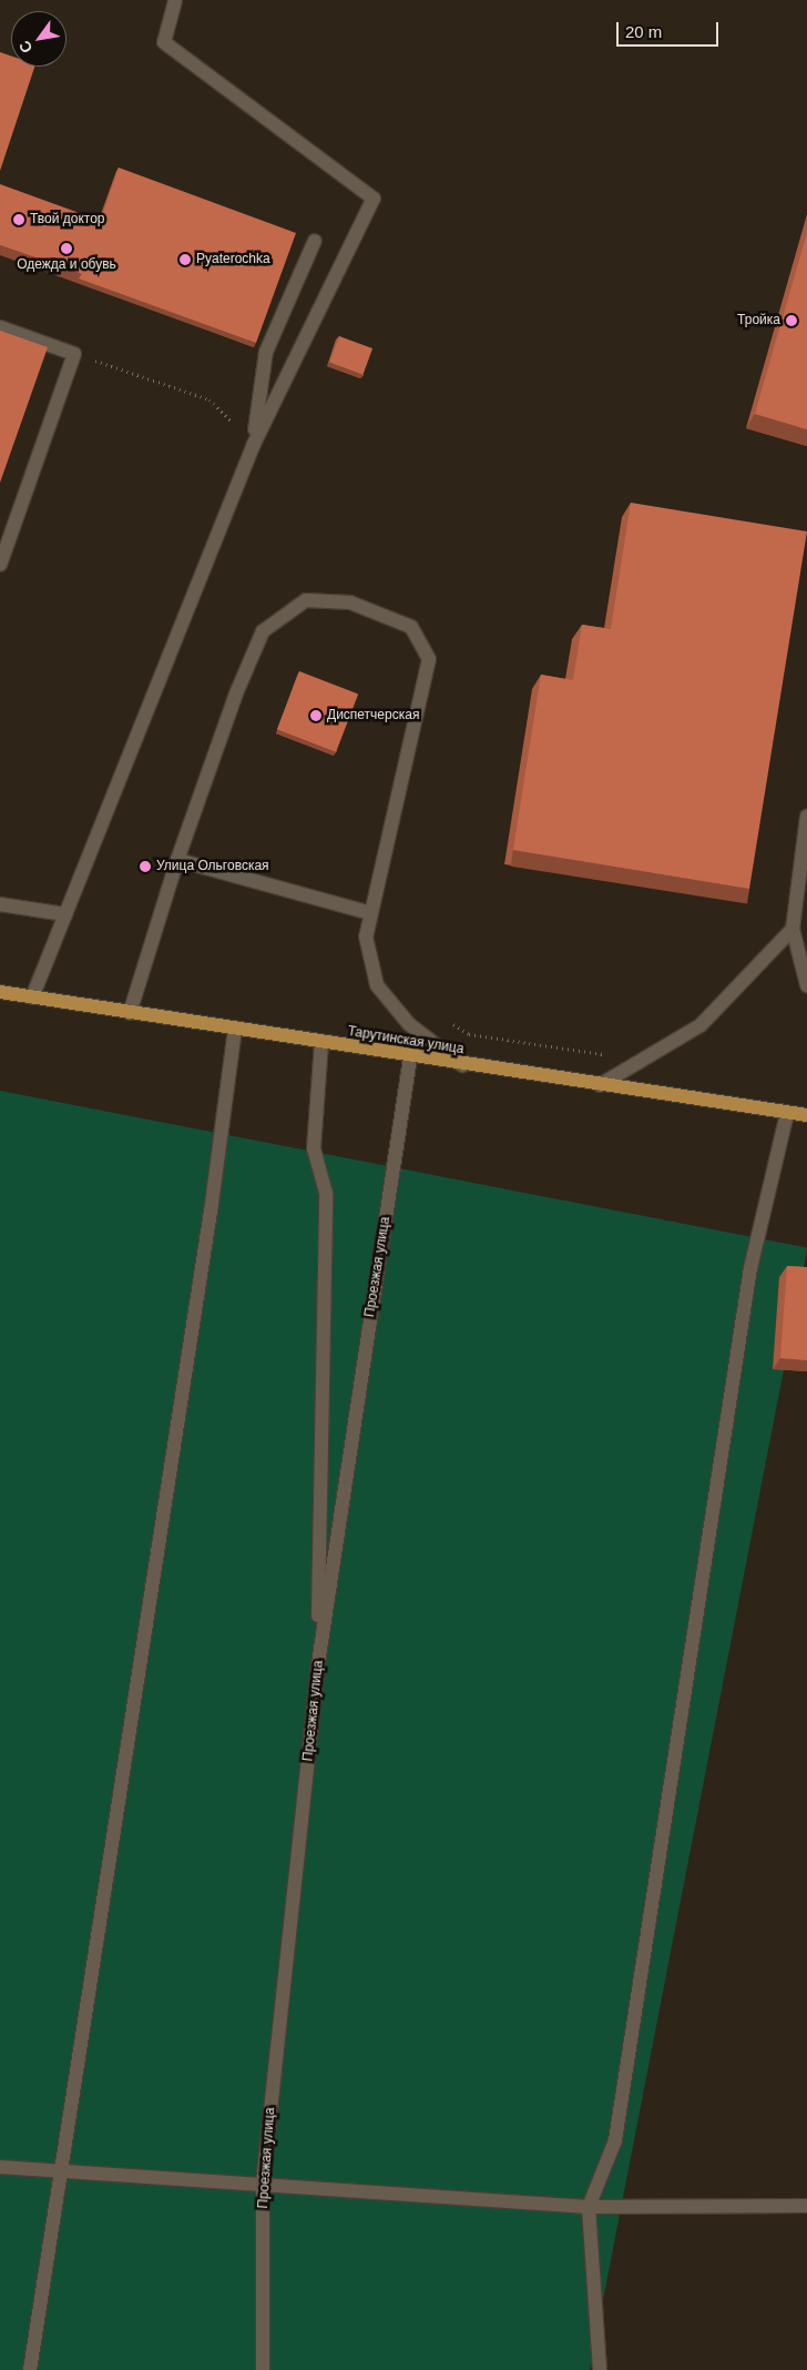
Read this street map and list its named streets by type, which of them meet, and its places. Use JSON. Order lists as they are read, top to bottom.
{
  "streets": {
    "main road": ["Тарутинская улица"],
    "street": ["Проезжая улица"]
  },
  "crossings": [
    ["Тарутинская улица", "Проезжая улица"]
  ],
  "places": [
    "Твой доктор",
    "Одежда и обувь",
    "Pyaterochka",
    "Тройка",
    "Диспетчерская",
    "Улица Ольговская"
  ],
  "scale_bar": "20 m",
  "north": "bottom left"
}
